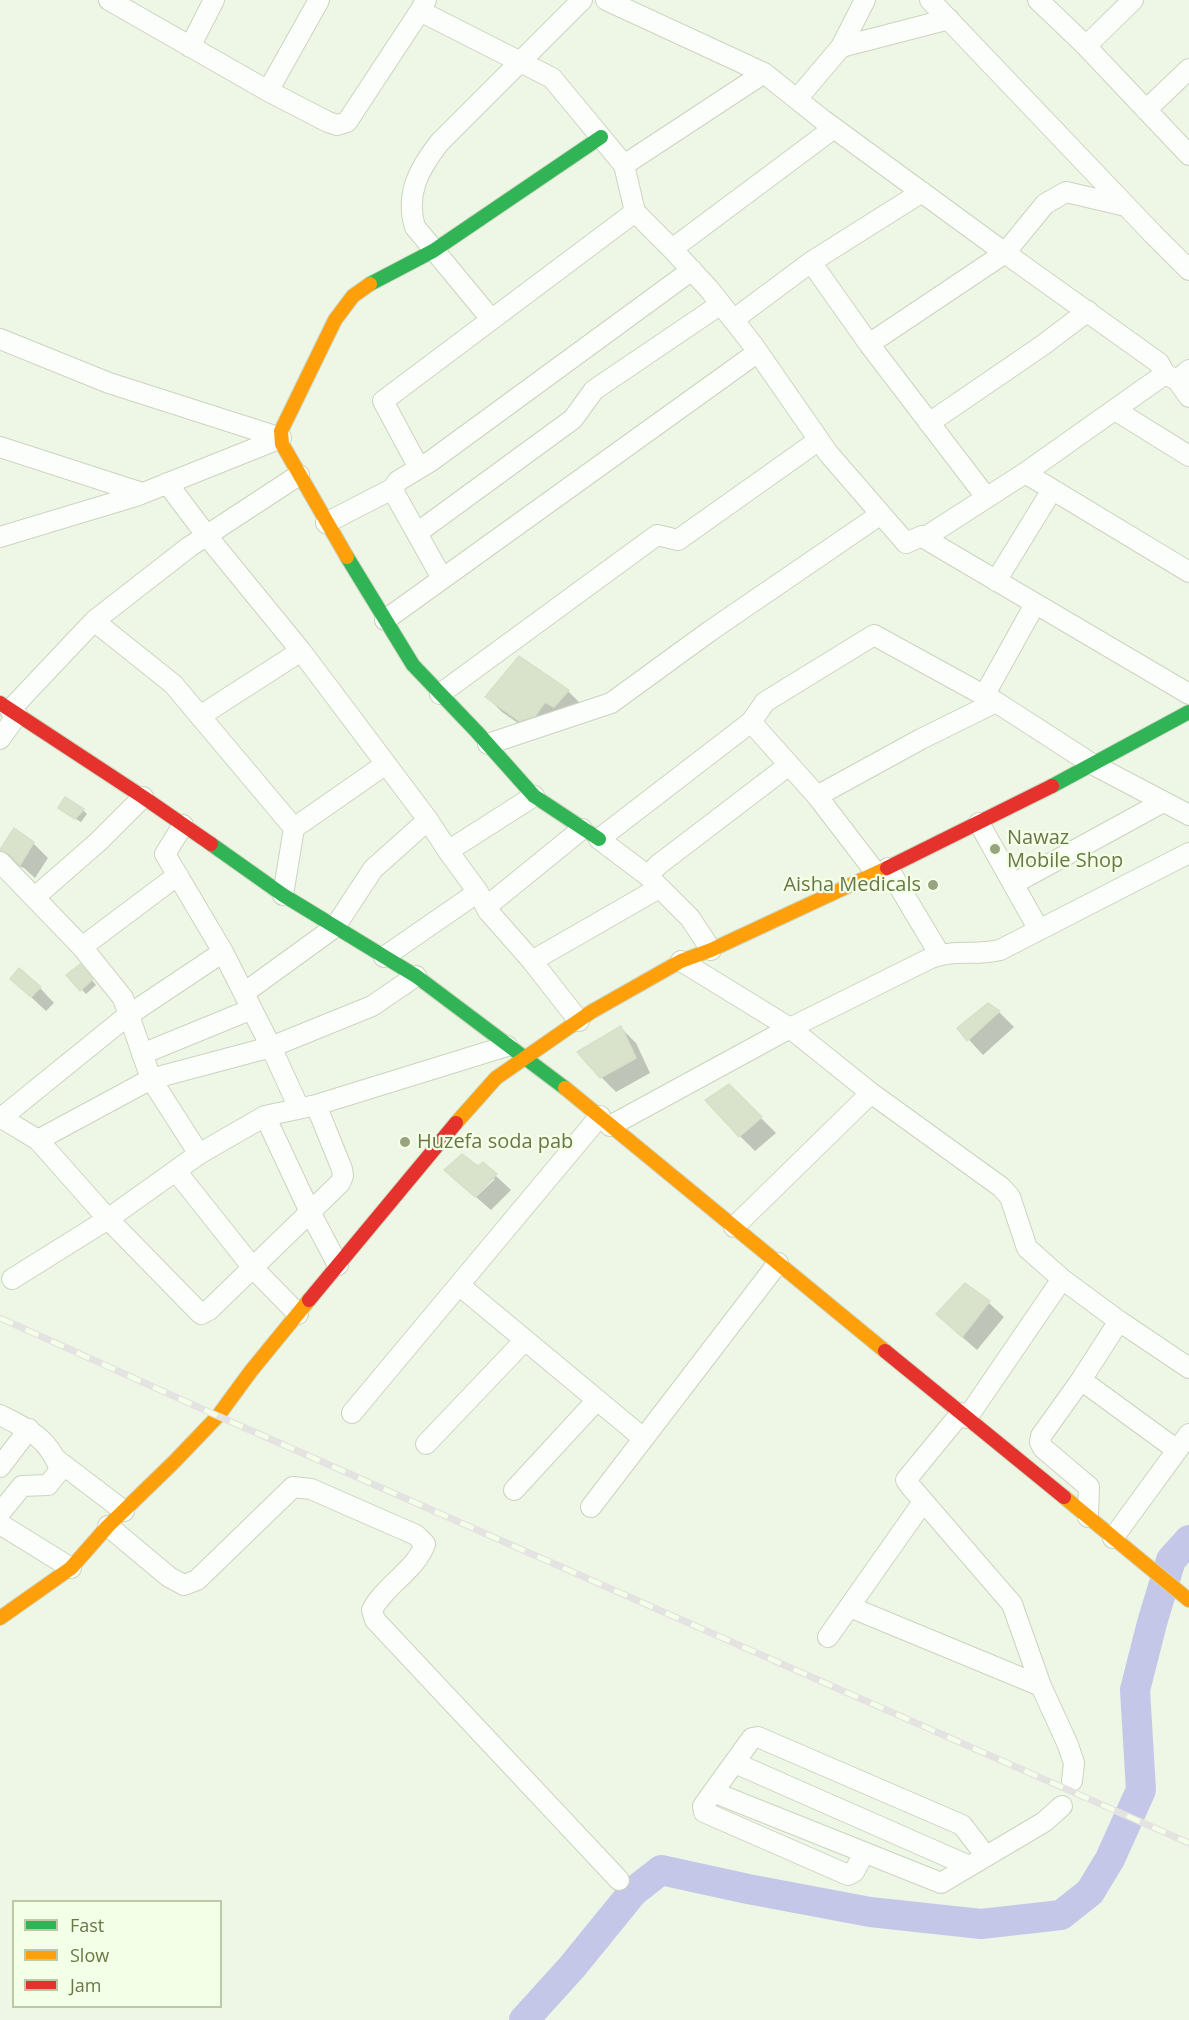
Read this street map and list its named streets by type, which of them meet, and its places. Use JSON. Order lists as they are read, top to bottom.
{
  "places": ["Nawaz Mobile Shop", "Aisha Medicals", "Huzefa soda pab"],
  "legend": ["Fast", "Slow", "Jam"]
}
